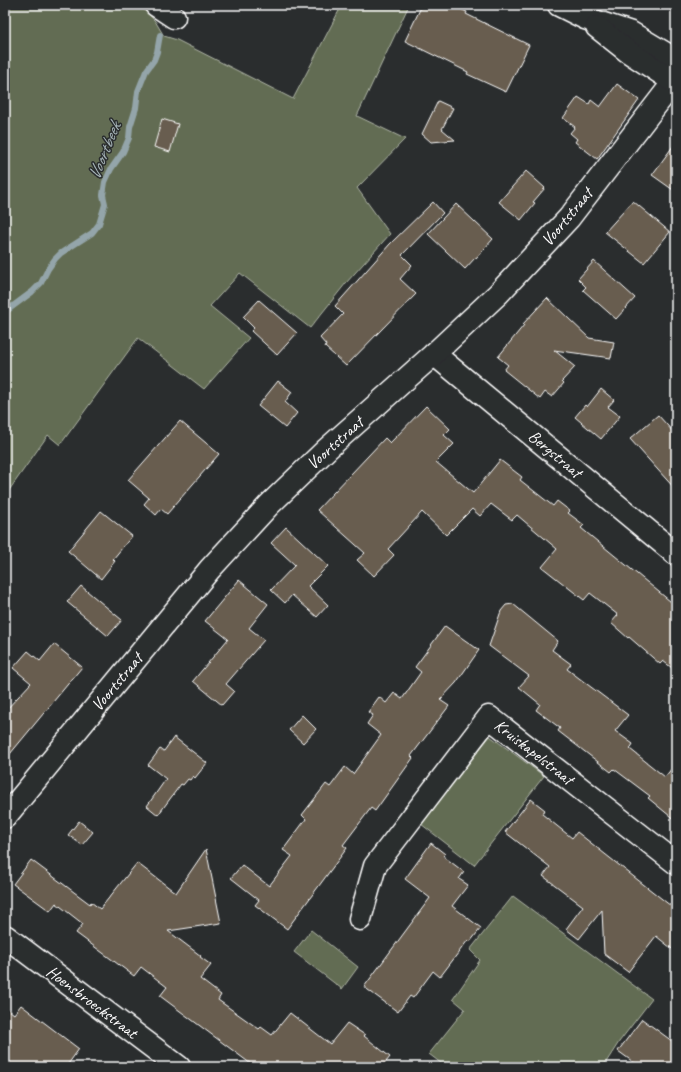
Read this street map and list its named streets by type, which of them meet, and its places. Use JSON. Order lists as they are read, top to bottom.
{
  "streets": {
    "street": [
      "Voortstraat",
      "Bergstraat",
      "Kruiskapelstraat",
      "Hoensbroeckstraat"
    ]
  },
  "crossings": [
    ["Voortstraat", "Bergstraat"]
  ],
  "water": ["Voortbeek"]
}
